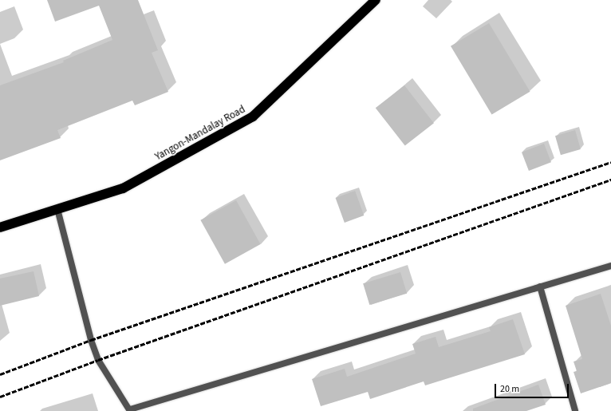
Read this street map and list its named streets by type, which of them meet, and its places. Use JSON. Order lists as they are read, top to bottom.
{
  "streets": {
    "highway": ["Yangon-Mandalay Road"]
  },
  "scale_bar": "20 m"
}
